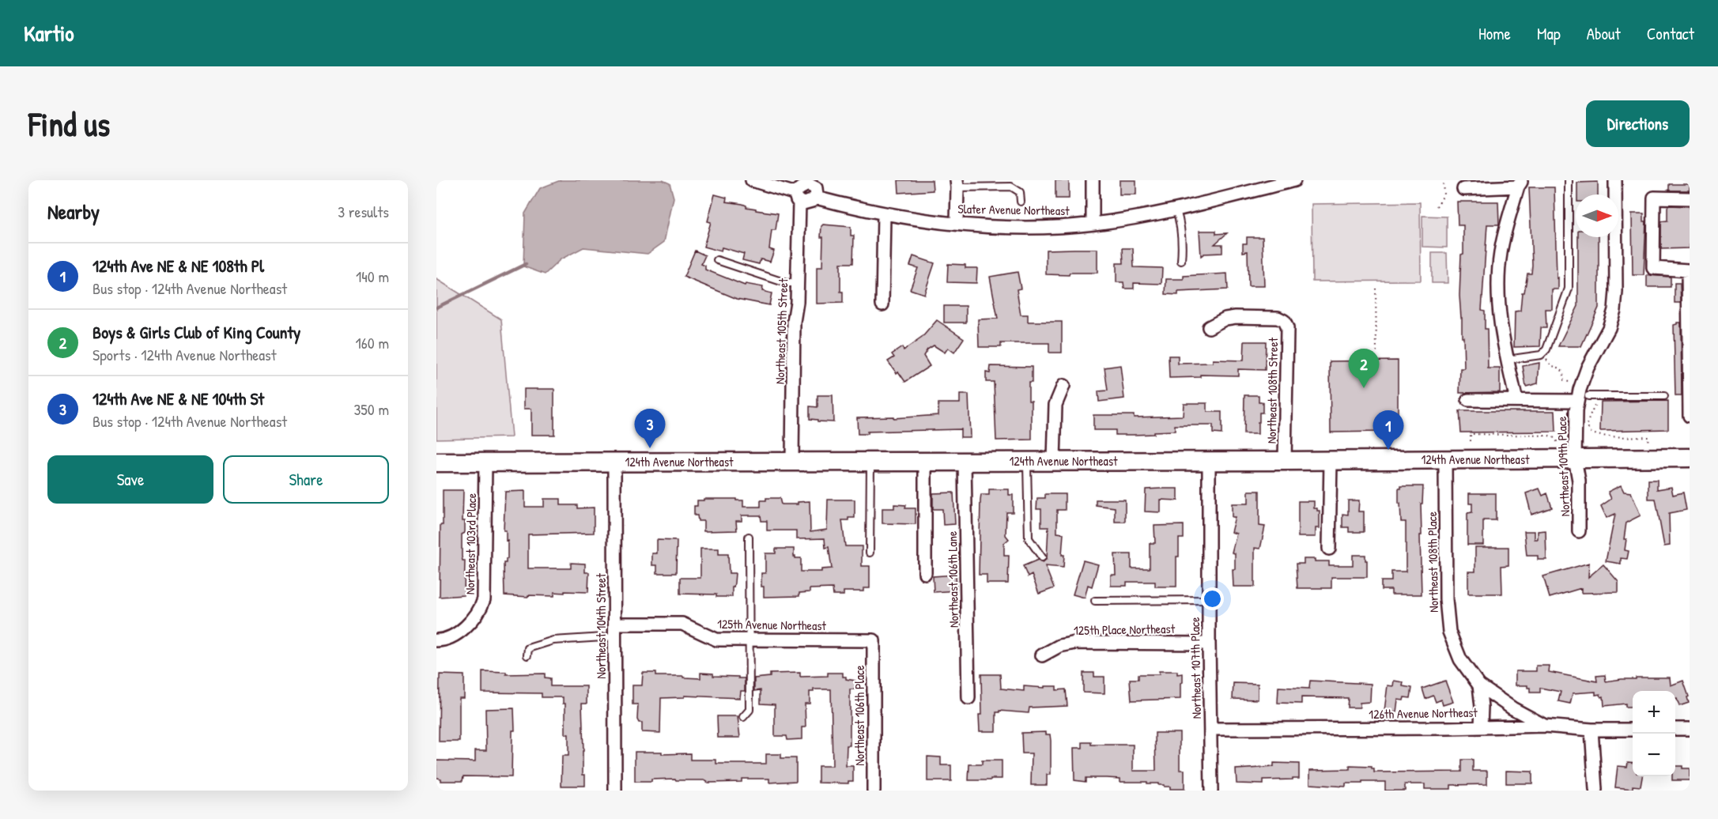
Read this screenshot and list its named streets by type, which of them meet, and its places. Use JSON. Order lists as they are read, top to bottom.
{
  "streets": {
    "main road": ["124th Avenue Northeast"],
    "street": [
      "Slater Avenue Northeast",
      "Northeast 105th Street",
      "Northeast 108th Street",
      "Northeast 109th Place",
      "Northeast 103rd Place",
      "Northeast 108th Place",
      "Northeast 106th Lane",
      "125th Avenue Northeast",
      "Northeast 104th Street",
      "125th Place Northeast",
      "Northeast 107th Place",
      "126th Avenue Northeast",
      "Northeast 106th Place"
    ]
  },
  "crossings": [
    ["Slater Avenue Northeast", "Northeast 105th Street"],
    ["Northeast 105th Street", "124th Avenue Northeast"],
    ["Northeast 108th Street", "124th Avenue Northeast"],
    ["124th Avenue Northeast", "Northeast 109th Place"],
    ["124th Avenue Northeast", "Northeast 103rd Place"],
    ["124th Avenue Northeast", "Northeast 108th Place"],
    ["124th Avenue Northeast", "Northeast 106th Lane"],
    ["124th Avenue Northeast", "Northeast 104th Street"],
    ["124th Avenue Northeast", "Northeast 107th Place"],
    ["Northeast 108th Place", "126th Avenue Northeast"],
    ["125th Avenue Northeast", "Northeast 104th Street"],
    ["125th Avenue Northeast", "Northeast 106th Place"],
    ["125th Place Northeast", "Northeast 107th Place"],
    ["Northeast 107th Place", "126th Avenue Northeast"]
  ],
  "north": "right",
  "page": {
    "header": "Kartio",
    "nav": [
      "Home",
      "Map",
      "About",
      "Contact"
    ],
    "buttons": [
      "Directions",
      ["Save", "Share"]
    ],
    "title": "Find us",
    "heading": ["Nearby", "3 results"],
    "list": [
      {
        "mark": "1",
        "name": "124th Ave NE & NE 108th Pl",
        "note": "Bus stop · 124th Avenue Northeast",
        "value": "140 m"
      },
      {
        "mark": "2",
        "name": "Boys & Girls Club of King County",
        "note": "Sports · 124th Avenue Northeast",
        "value": "160 m"
      },
      {
        "mark": "3",
        "name": "124th Ave NE & NE 104th St",
        "note": "Bus stop · 124th Avenue Northeast",
        "value": "350 m"
      }
    ],
    "pins": ["2", "3", "1"],
    "map_buttons": ["+", "−"]
  }
}
